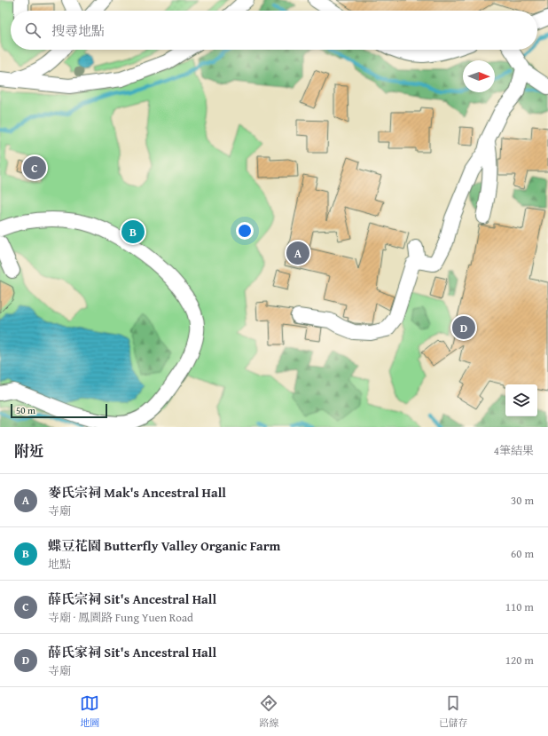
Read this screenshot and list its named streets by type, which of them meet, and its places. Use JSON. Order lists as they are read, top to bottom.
{
  "scale_bar": "50 m",
  "north": "right",
  "page": {
    "search": "搜尋地點",
    "pins": [
      "C",
      "B",
      "A",
      "D"
    ],
    "scale": "50 m",
    "heading": ["附近", "4筆結果"],
    "list": [
      {
        "mark": "A",
        "name": "麥氏宗祠 Mak's Ancestral Hall",
        "note": "寺廟",
        "value": "30 m"
      },
      {
        "mark": "B",
        "name": "蝶豆花園 Butterfly Valley Organic Farm",
        "note": "地點",
        "value": "60 m"
      },
      {
        "mark": "C",
        "name": "薛氏宗祠 Sit's Ancestral Hall",
        "note": "寺廟 · 鳳園路 Fung Yuen Road",
        "value": "110 m"
      },
      {
        "mark": "D",
        "name": "薛氏家祠 Sit's Ancestral Hall",
        "note": "寺廟",
        "value": "120 m"
      }
    ],
    "nav": ["地圖", "路線", "已儲存"]
  }
}
